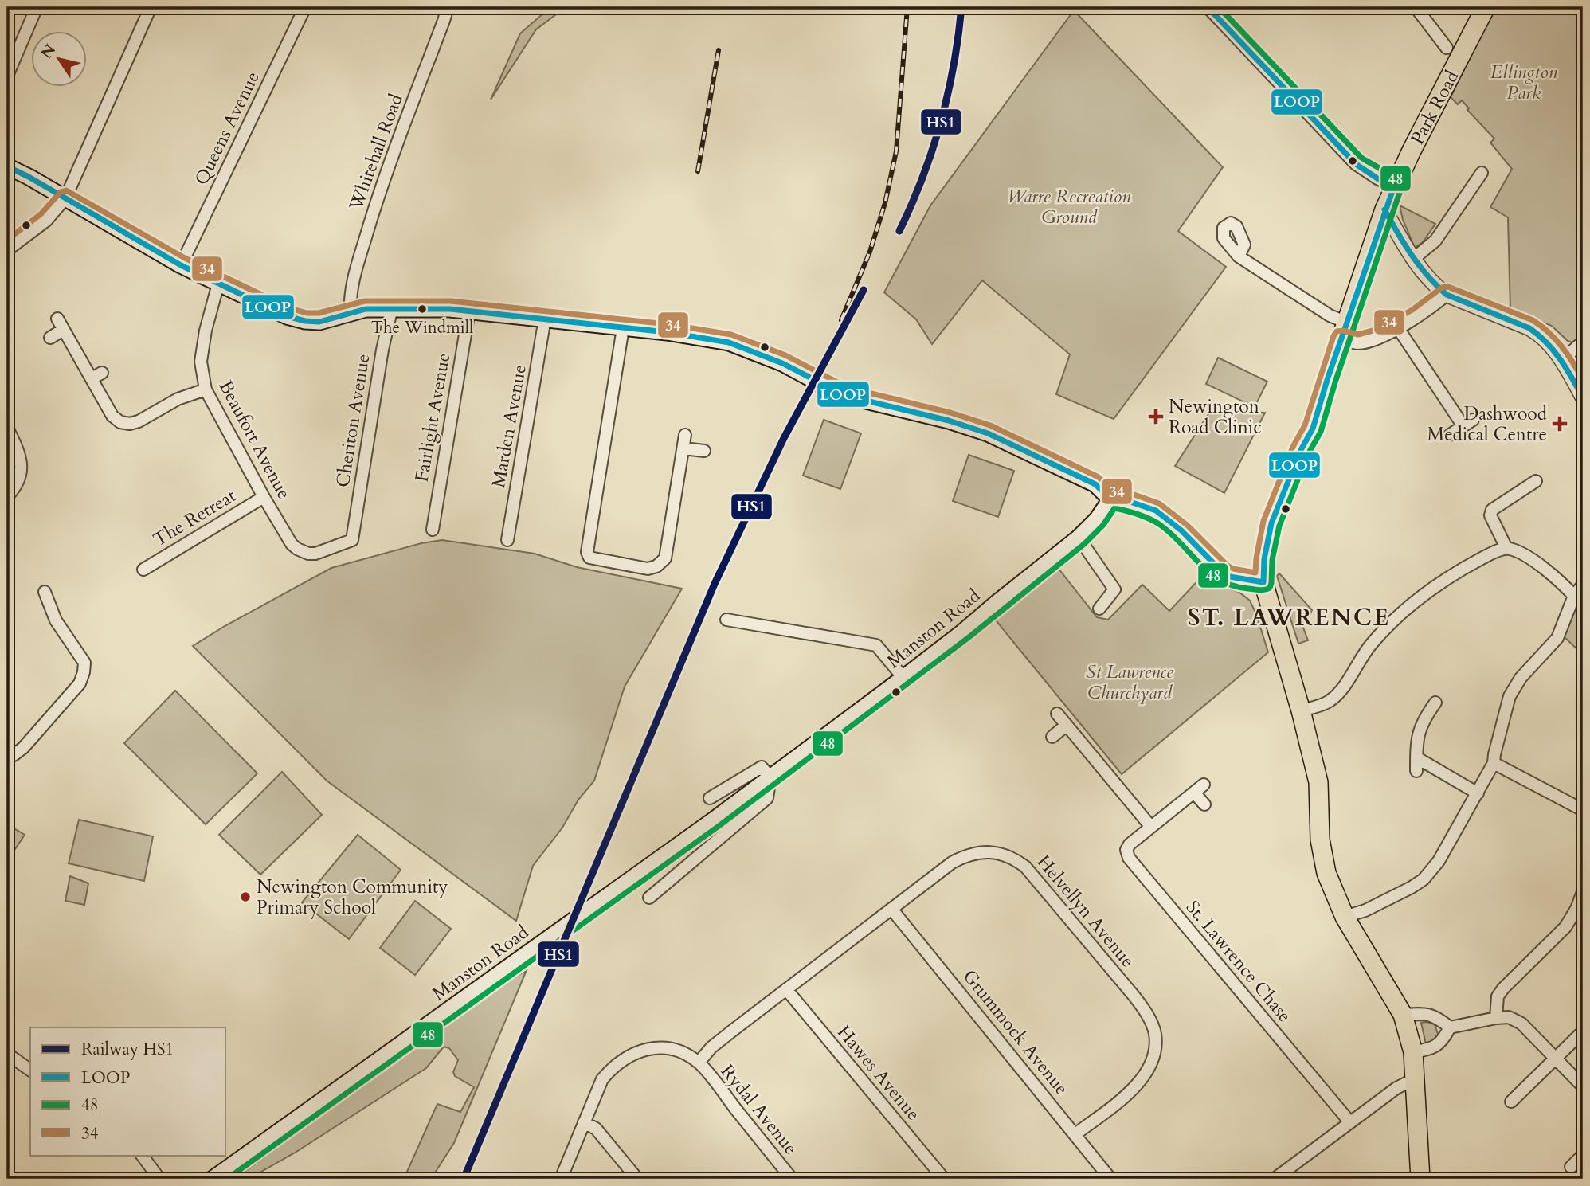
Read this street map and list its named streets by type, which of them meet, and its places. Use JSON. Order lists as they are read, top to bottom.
{
  "streets": {
    "main road": ["Park Road", "Manston Road"],
    "street": [
      "Queens Avenue",
      "Whitehall Road",
      "Fairlight Avenue",
      "Cheriton Avenue",
      "Marden Avenue",
      "Beaufort Avenue",
      "The Retreat",
      "Helvellyn Avenue",
      "St. Lawrence Chase",
      "Grummock Avenue",
      "Hawes Avenue",
      "Rydal Avenue"
    ]
  },
  "crossings": [
    ["Cheriton Avenue", "Beaufort Avenue"],
    ["Beaufort Avenue", "The Retreat"],
    ["Helvellyn Avenue", "Grummock Avenue"],
    ["Helvellyn Avenue", "Hawes Avenue"],
    ["Helvellyn Avenue", "Rydal Avenue"]
  ],
  "districts": ["ST. LAWRENCE"],
  "parks": ["Ellington Park", "Warre Recreation Ground", "St Lawrence Churchyard"],
  "places": {
    "other": ["The Windmill", "Newington Community Primary School"],
    "health": ["Newington Road Clinic", "Dashwood Medical Centre"]
  },
  "lines": [
    "rail line HS1",
    "transit line LOOP",
    "transit line 48",
    "transit line 34"
  ],
  "legend": [
    "Railway HS1",
    "LOOP",
    "48",
    "34"
  ],
  "north": "top left"
}
